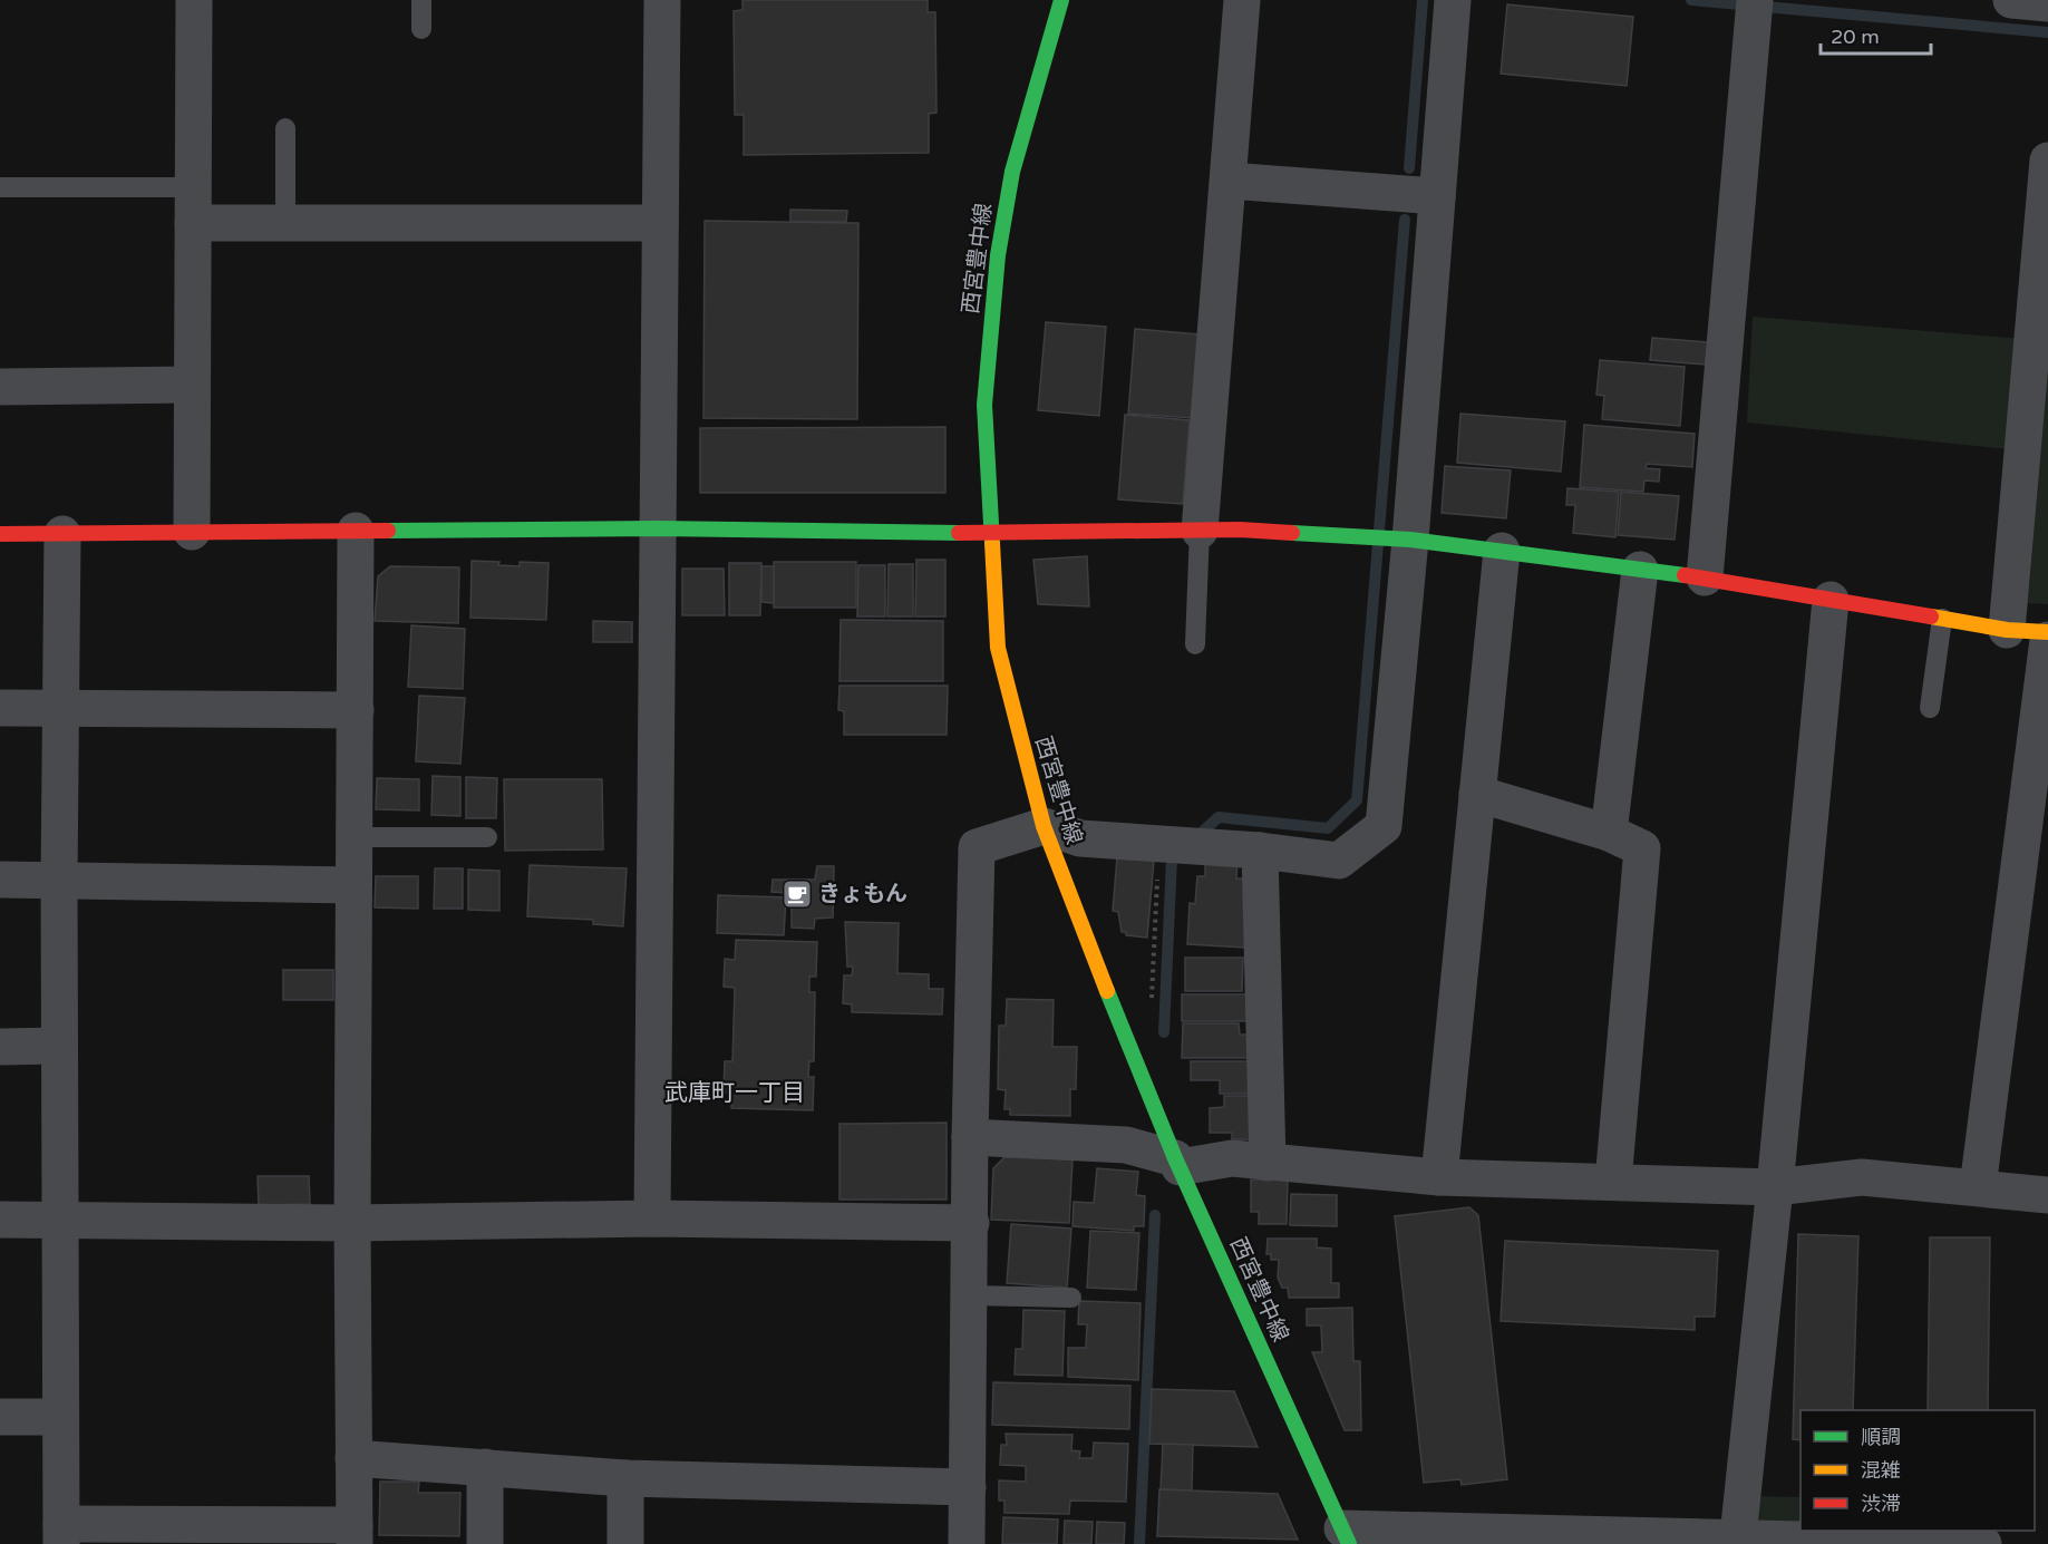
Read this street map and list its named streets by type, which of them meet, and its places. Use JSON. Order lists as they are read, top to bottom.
{
  "streets": {
    "street": ["西宮豊中線"]
  },
  "districts": ["武庫町一丁目"],
  "places": {
    "cafe": ["きょもん"]
  },
  "legend": ["順調", "混雑", "渋滞"],
  "scale_bar": "20 m"
}
